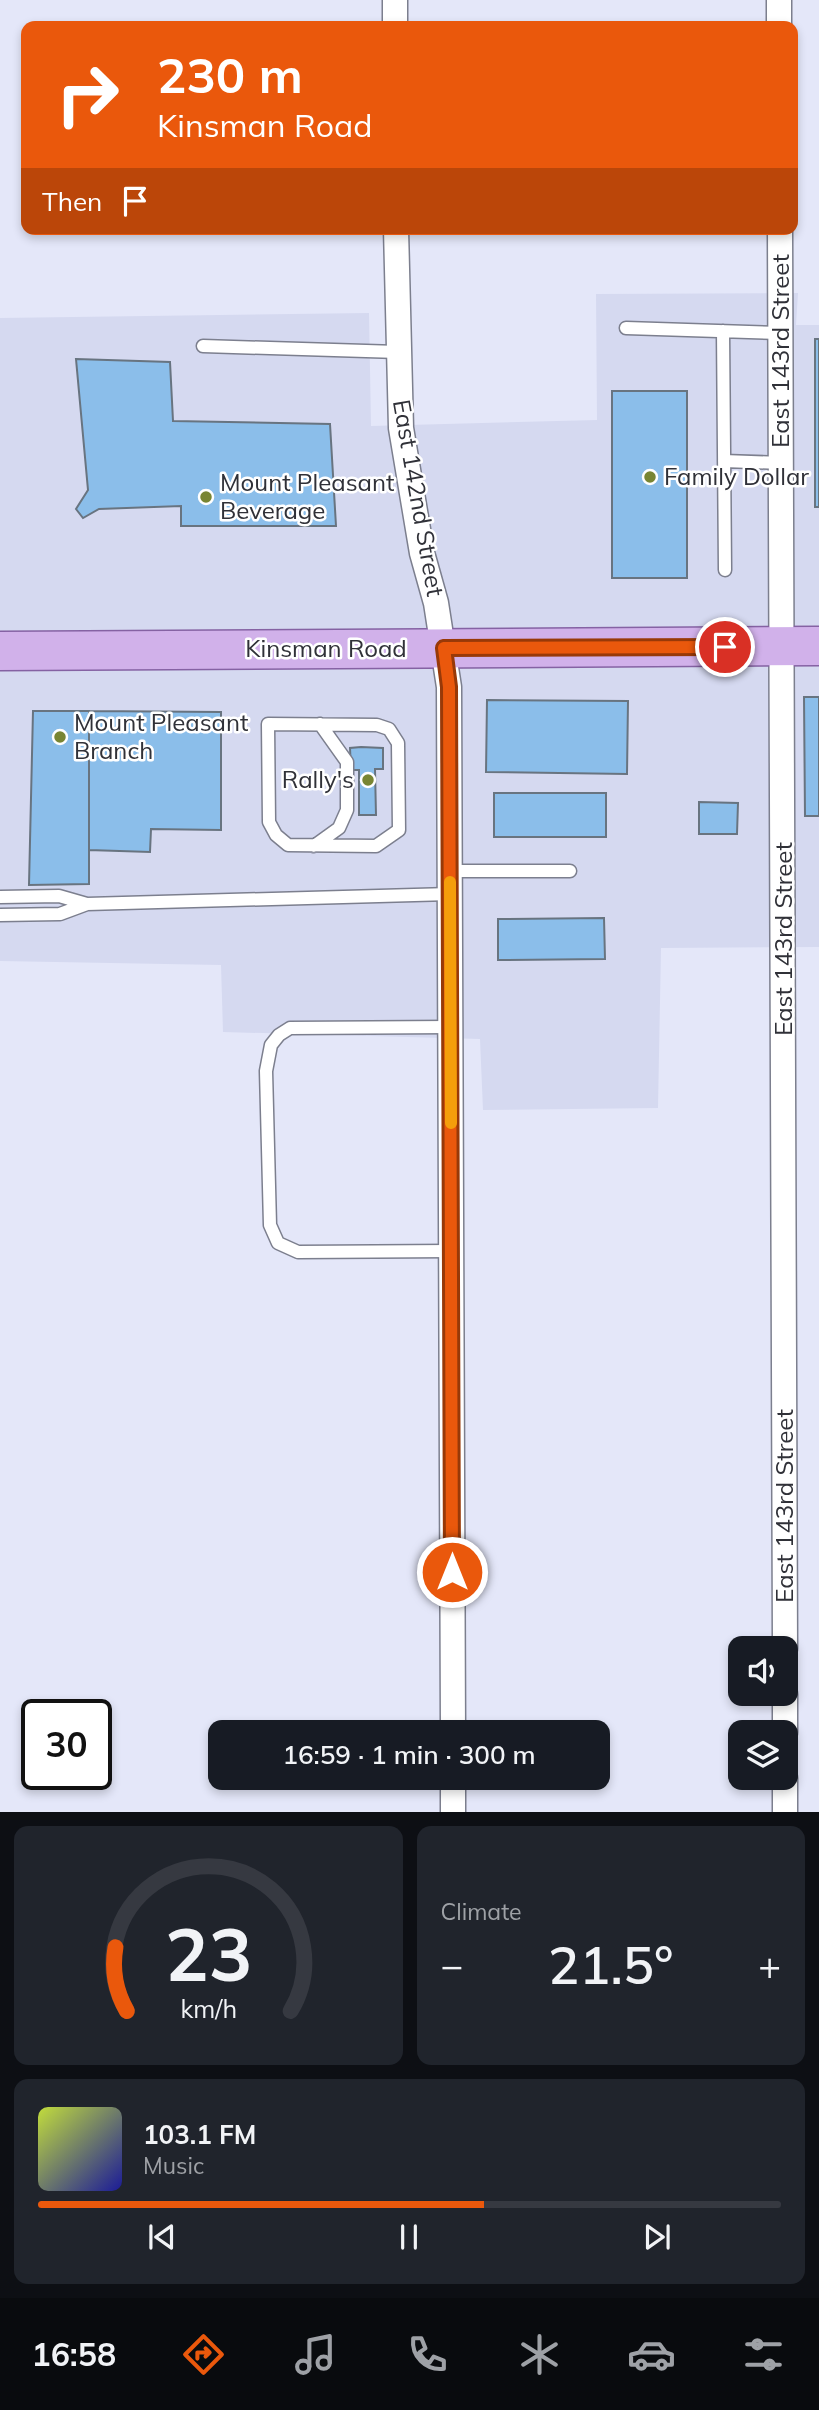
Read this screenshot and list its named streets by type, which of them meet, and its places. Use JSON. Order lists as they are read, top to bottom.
{
  "streets": {
    "main road": ["Kinsman Road"],
    "street": ["East 143rd Street", "East 142nd Street"]
  },
  "crossings": [
    ["East 143rd Street", "Kinsman Road"],
    ["East 142nd Street", "Kinsman Road"]
  ],
  "places": [
    "Family Dollar",
    "Mount Pleasant Beverage",
    "Mount Pleasant Branch",
    "Rally's"
  ],
  "page": {
    "turn": ["230 m", "Kinsman Road"],
    "then": "Then",
    "limit": "30",
    "trip": "16:59 · 1 min · 300 m",
    "tile": "Climate",
    "heat": ["−", "21.5°", "+"],
    "song": ["103.1 FM", "Music"],
    "tabs": "16:58",
    "gauge": ["23", "km/h"]
  }
}
